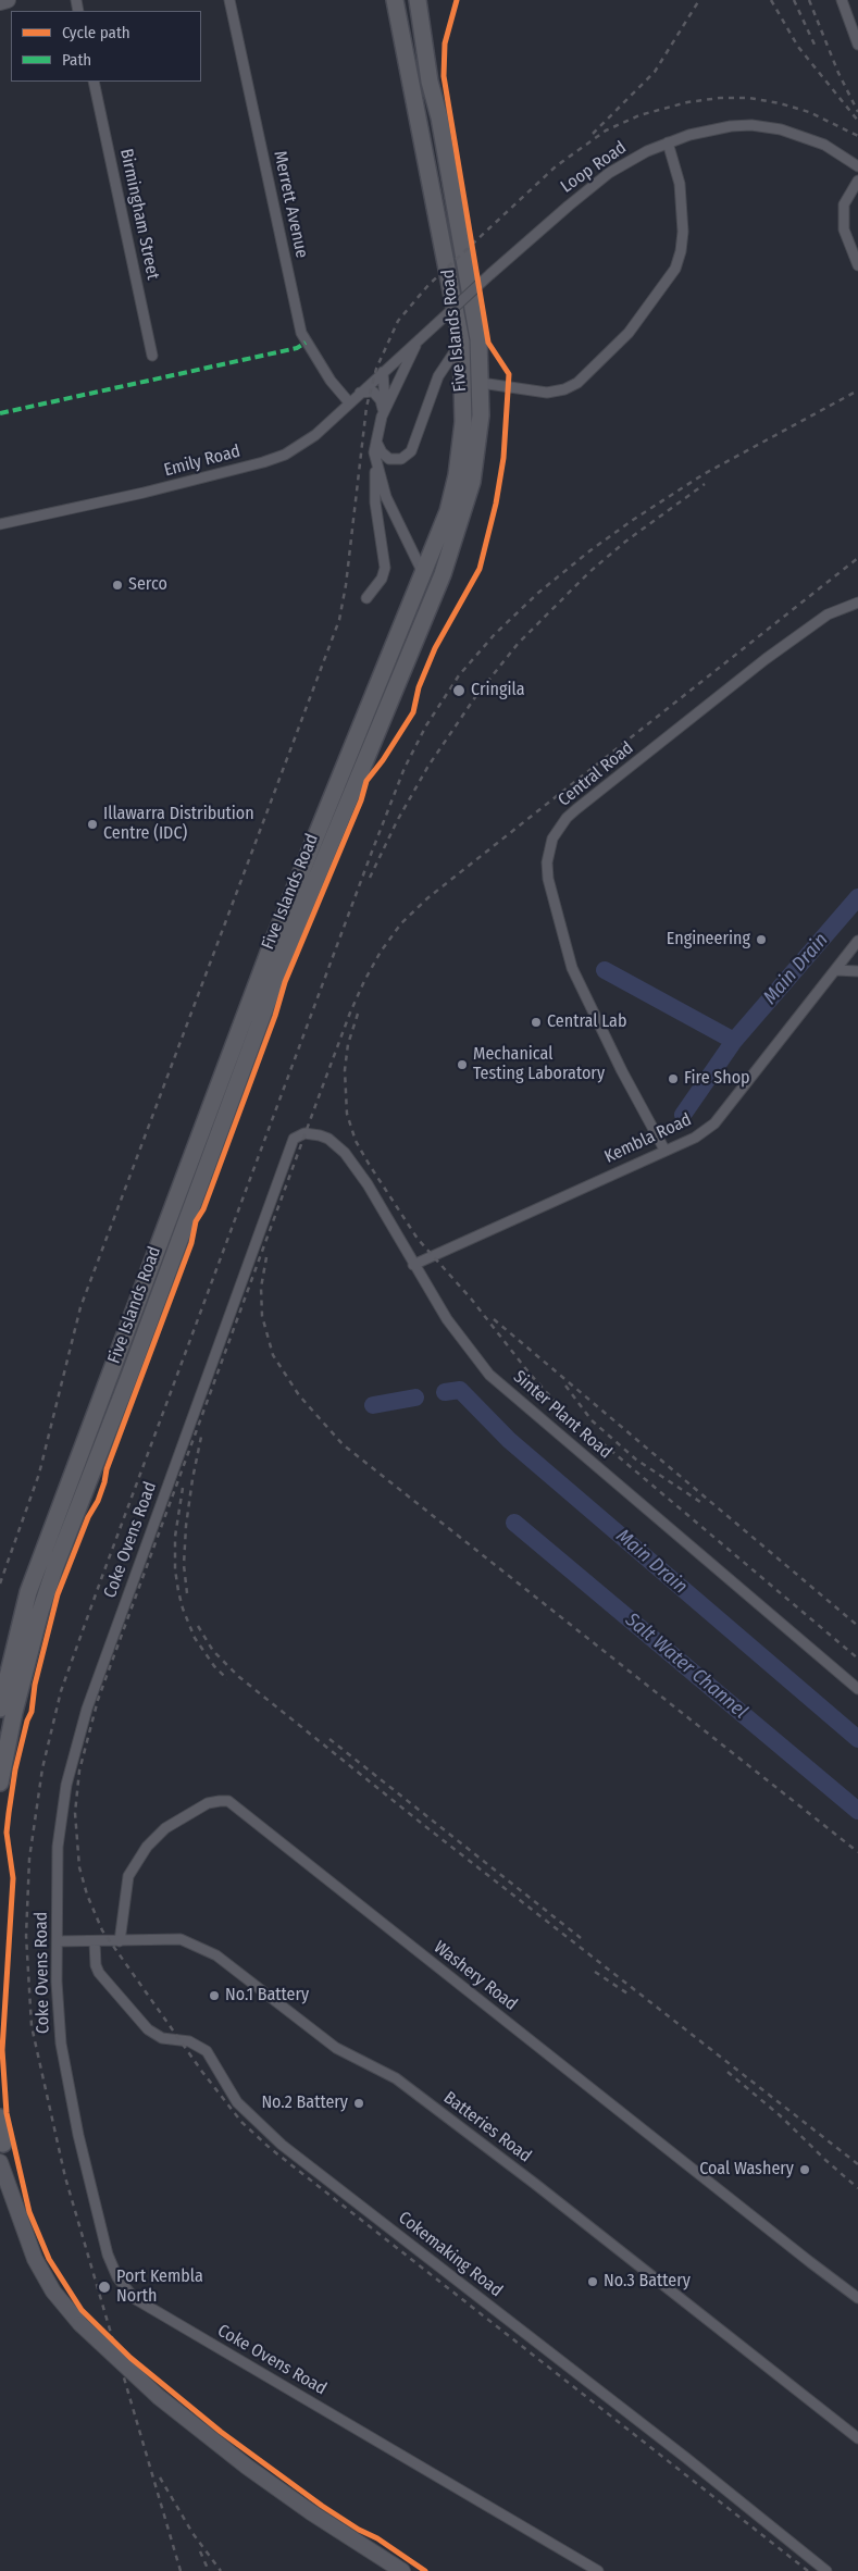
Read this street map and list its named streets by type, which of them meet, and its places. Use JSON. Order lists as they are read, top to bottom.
{
  "streets": {
    "main road": ["Five Islands Road"],
    "street": [
      "Loop Road",
      "Merrett Avenue",
      "Birmingham Street",
      "Emily Road",
      "Central Road",
      "Kembla Road",
      "Sinter Plant Road",
      "Coke Ovens Road",
      "Washery Road",
      "Batteries Road",
      "Cokemaking Road"
    ]
  },
  "crossings": [
    ["Loop Road", "Five Islands Road"],
    ["Loop Road", "Emily Road"],
    ["Merrett Avenue", "Emily Road"],
    ["Central Road", "Kembla Road"],
    ["Kembla Road", "Sinter Plant Road"],
    ["Sinter Plant Road", "Coke Ovens Road"],
    ["Coke Ovens Road", "Batteries Road"],
    ["Washery Road", "Batteries Road"],
    ["Batteries Road", "Cokemaking Road"]
  ],
  "water": ["Main Drain", "Salt Water Channel"],
  "places": [
    "Serco",
    "Cringila",
    "Illawarra Distribution Centre (IDC)",
    "Engineering",
    "Central Lab",
    "Mechanical Testing Laboratory",
    "Fire Shop",
    "No.1 Battery",
    "No.2 Battery",
    "Coal Washery",
    "No.3 Battery",
    "Port Kembla North"
  ],
  "legend": ["Cycle path", "Path"]
}
